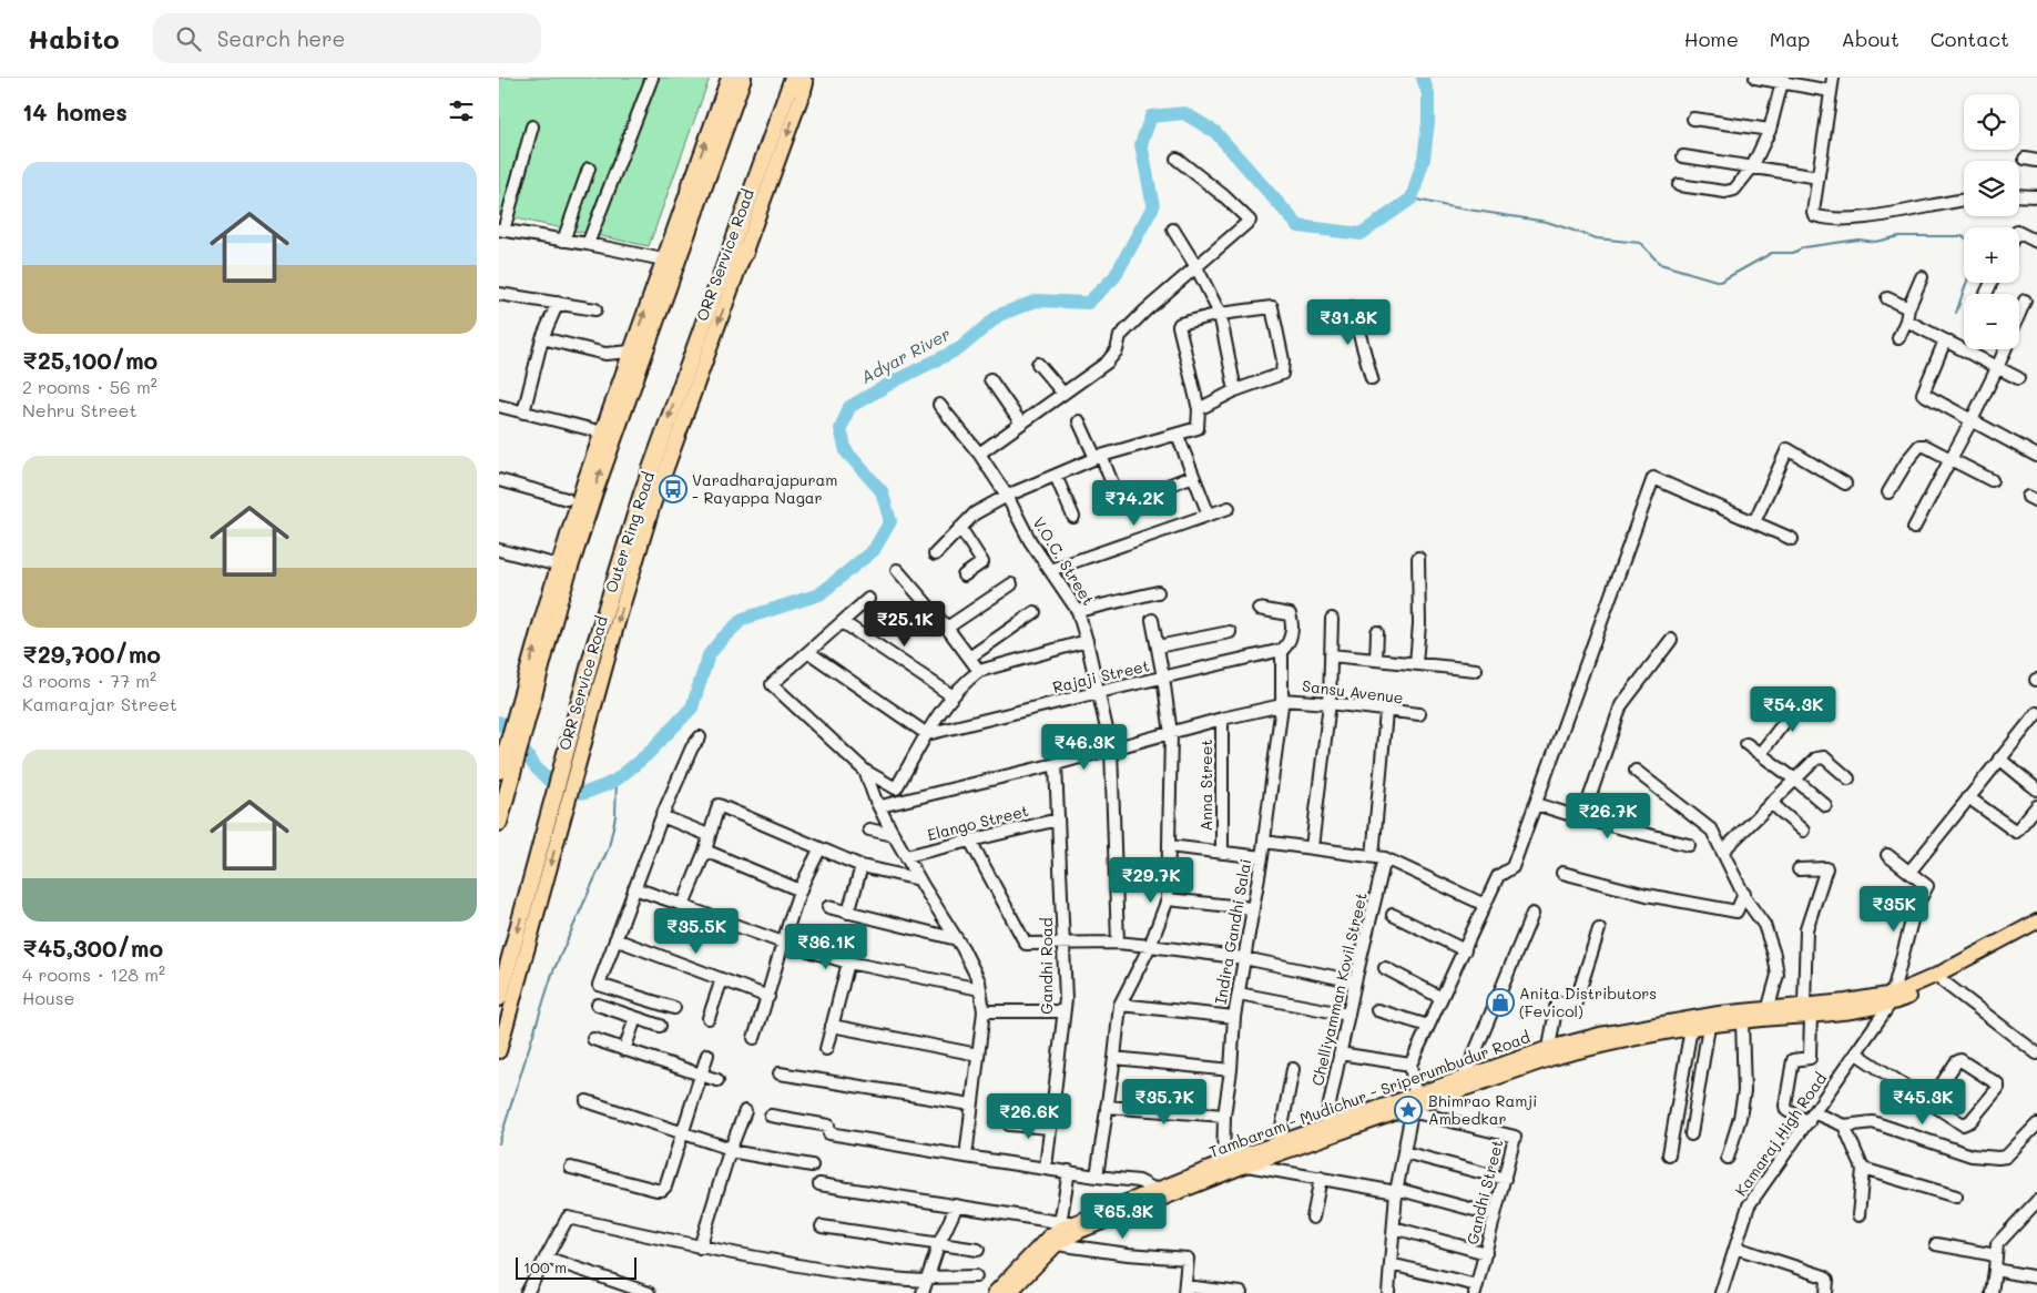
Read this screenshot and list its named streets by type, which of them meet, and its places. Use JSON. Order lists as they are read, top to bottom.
{
  "streets": {
    "highway": ["Outer Ring Road"],
    "main road": ["ORR Service Road", "Tambaram - Mudichur - Sriperumbudur Road"],
    "street": [
      "V.O.C. Street",
      "Rajaji Street",
      "Sansu Avenue",
      "Anna Street",
      "Elango Street",
      "Indira Gandhi Salai",
      "Gandhi Road",
      "Chelliyamman Kovil Street",
      "Kamaraj High Road",
      "Gandhi Street"
    ]
  },
  "crossings": [
    ["ORR Service Road", "Outer Ring Road"],
    ["V.O.C. Street", "Rajaji Street"],
    ["V.O.C. Street", "Sansu Avenue"],
    ["Rajaji Street", "Indira Gandhi Salai"],
    ["Sansu Avenue", "Anna Street"],
    ["Sansu Avenue", "Indira Gandhi Salai"],
    ["Sansu Avenue", "Gandhi Road"],
    ["Sansu Avenue", "Chelliyamman Kovil Street"],
    ["Elango Street", "Gandhi Road"],
    ["Indira Gandhi Salai", "Tambaram - Mudichur - Sriperumbudur Road"],
    ["Chelliyamman Kovil Street", "Tambaram - Mudichur - Sriperumbudur Road"],
    ["Tambaram - Mudichur - Sriperumbudur Road", "Kamaraj High Road"],
    ["Tambaram - Mudichur - Sriperumbudur Road", "Gandhi Street"]
  ],
  "water": ["Adyar River"],
  "places": {
    "bus stop": ["Varadharajapuram - Rayappa Nagar"],
    "shop": ["Anita Distributors (Fevicol)"],
    "place": ["Bhimrao Ramji Ambedkar"]
  },
  "scale_bar": "100 m",
  "page": {
    "header": "Habito",
    "search": "Search here",
    "nav": [
      "Home",
      "Map",
      "About",
      "Contact"
    ],
    "heading": "14 homes",
    "map_buttons": ["+", "−"],
    "list": [
      {
        "name": "₹25,100/mo",
        "note": "2 rooms · 56 m² · Nehru Street"
      },
      {
        "name": "₹29,700/mo",
        "note": "3 rooms · 77 m² · Kamarajar Street"
      },
      {
        "name": "₹45,300/mo",
        "note": "4 rooms · 128 m² · House"
      }
    ],
    "price": [
      "₹31.8K",
      "₹74.2K",
      "₹25.1K",
      "₹54.3K",
      "₹46.3K",
      "₹26.7K",
      "₹29.7K",
      "₹35K",
      "₹35.5K",
      "₹36.1K",
      "₹35.7K",
      "₹45.3K",
      "₹26.6K",
      "₹65.3K"
    ],
    "scale": "100 m"
  }
}
